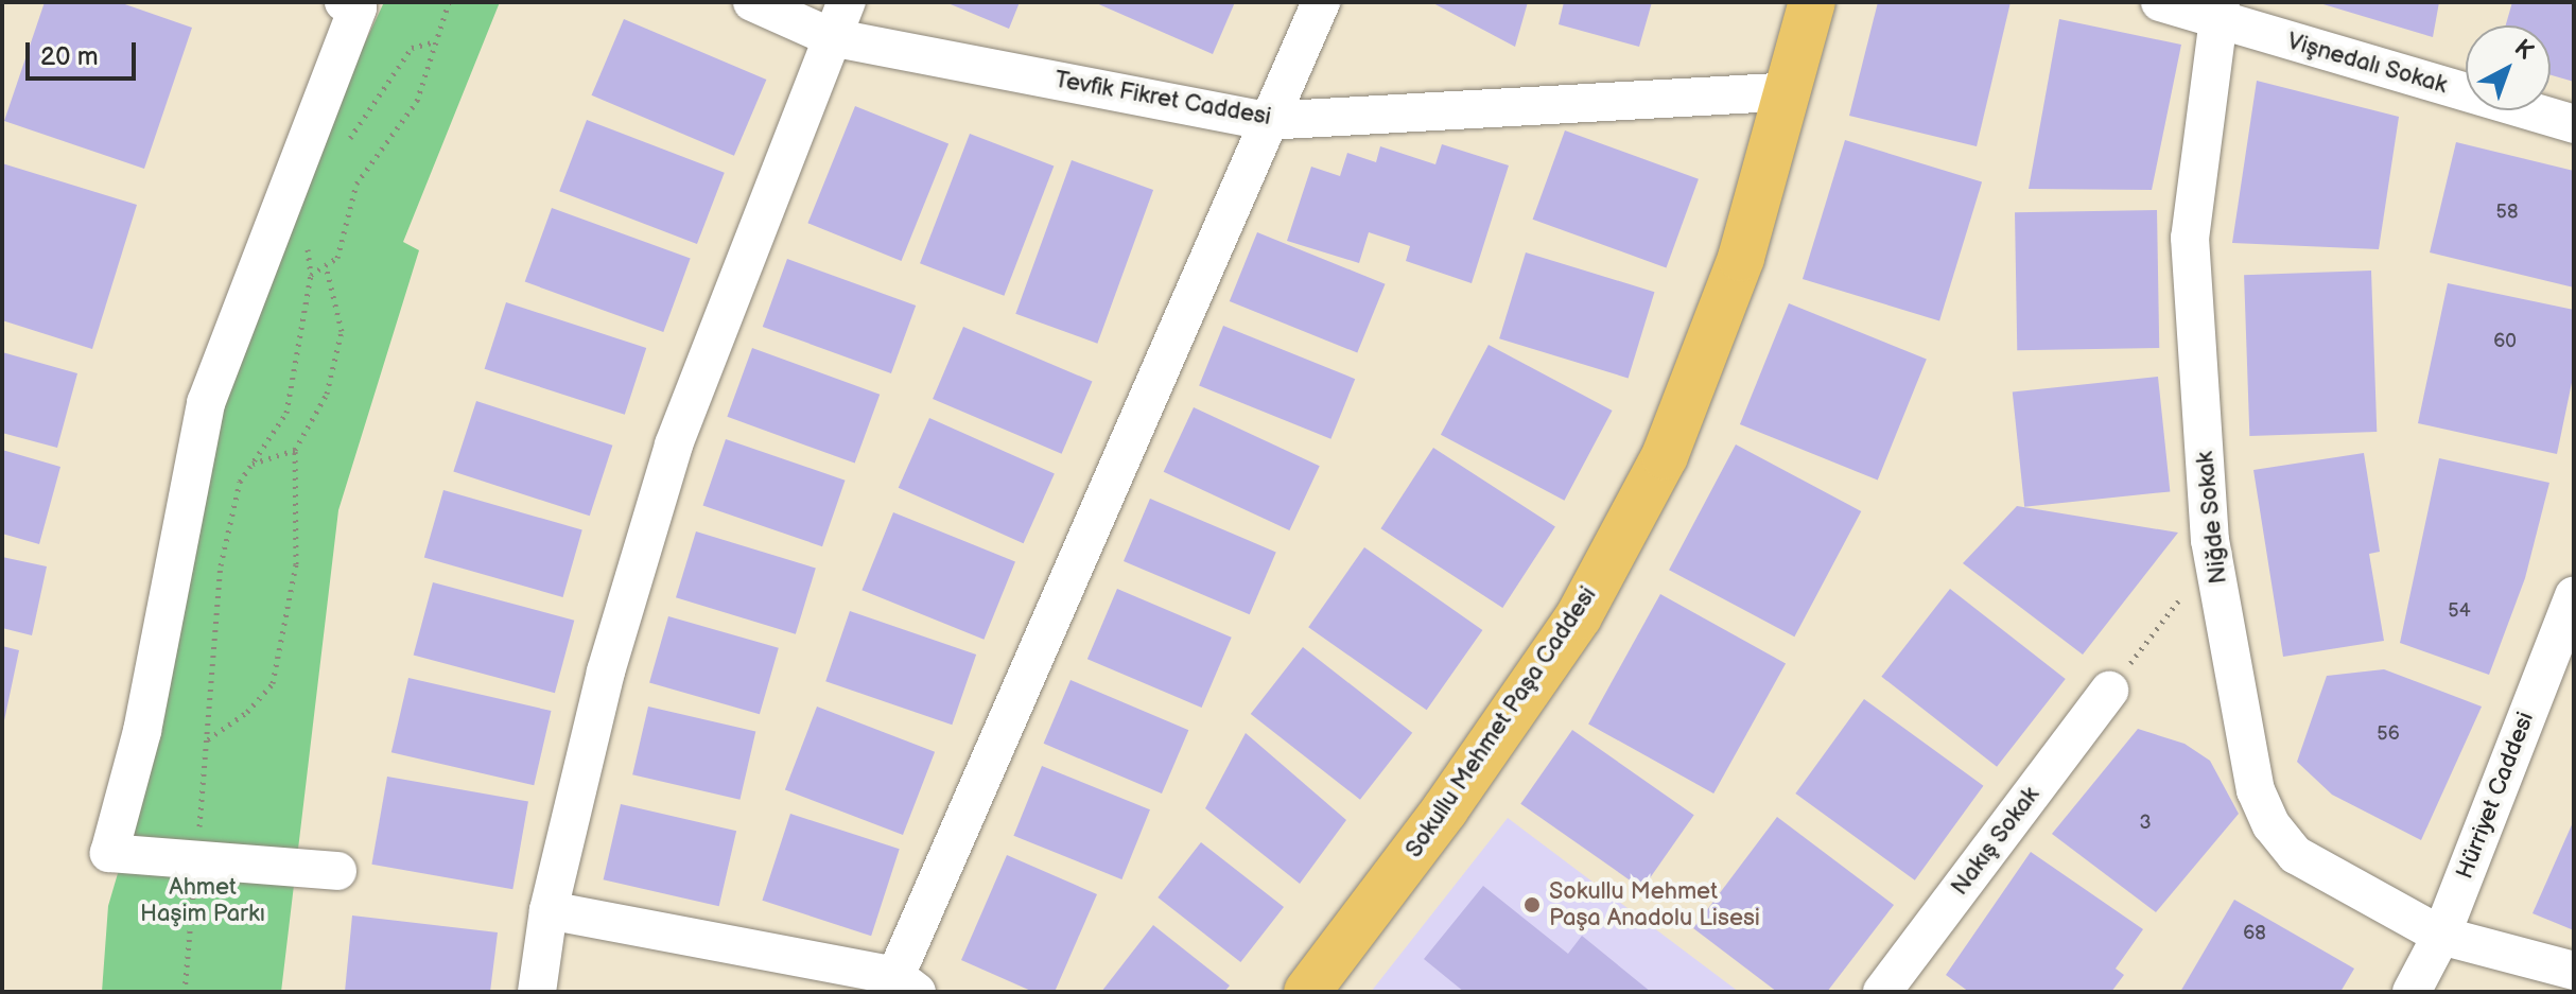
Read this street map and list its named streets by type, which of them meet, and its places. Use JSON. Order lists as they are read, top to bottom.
{
  "streets": {
    "main road": ["Sokullu Mehmet Paşa Caddesi"],
    "street": [
      "Vişnedalı Sokak",
      "Tevfik Fikret Caddesi",
      "Niğde Sokak",
      "Hürriyet Caddesi",
      "Nakış Sokak"
    ]
  },
  "crossings": [
    ["Vişnedalı Sokak", "Niğde Sokak"],
    ["Tevfik Fikret Caddesi", "Sokullu Mehmet Paşa Caddesi"],
    ["Niğde Sokak", "Hürriyet Caddesi"]
  ],
  "parks": ["Ahmet Haşim Parkı"],
  "places": ["Sokullu Mehmet Paşa Anadolu Lisesi"],
  "house_numbers": [
    "58",
    "60",
    "54",
    "56",
    "3",
    "68"
  ],
  "scale_bar": "20 m",
  "north": "top right"
}
